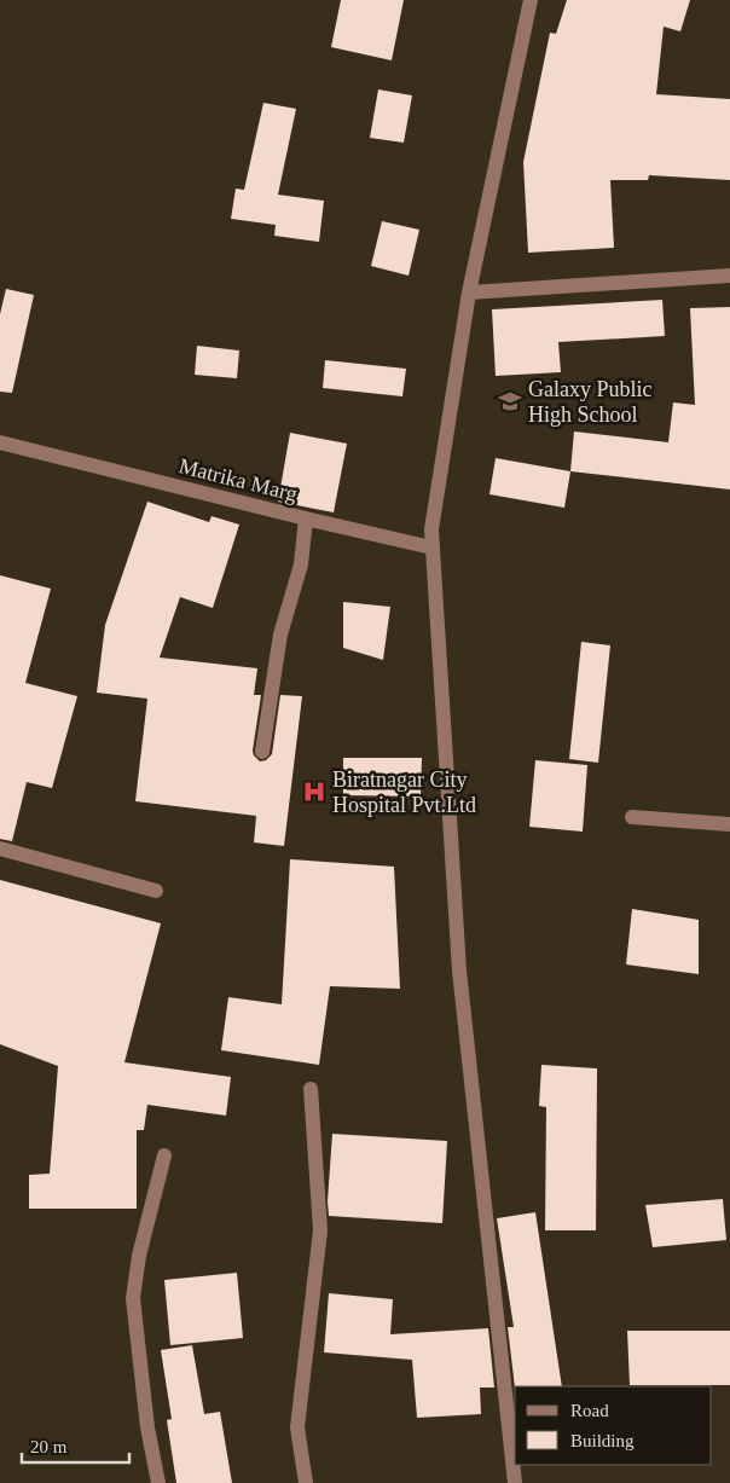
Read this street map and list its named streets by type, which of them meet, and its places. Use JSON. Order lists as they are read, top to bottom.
{
  "streets": {
    "street": ["Matrika Marg"]
  },
  "places": {
    "school or university": ["Galaxy Public High School"],
    "hospital": ["Biratnagar City Hospital Pvt.Ltd"]
  },
  "legend": ["Road", "Building"],
  "scale_bar": "20 m"
}
